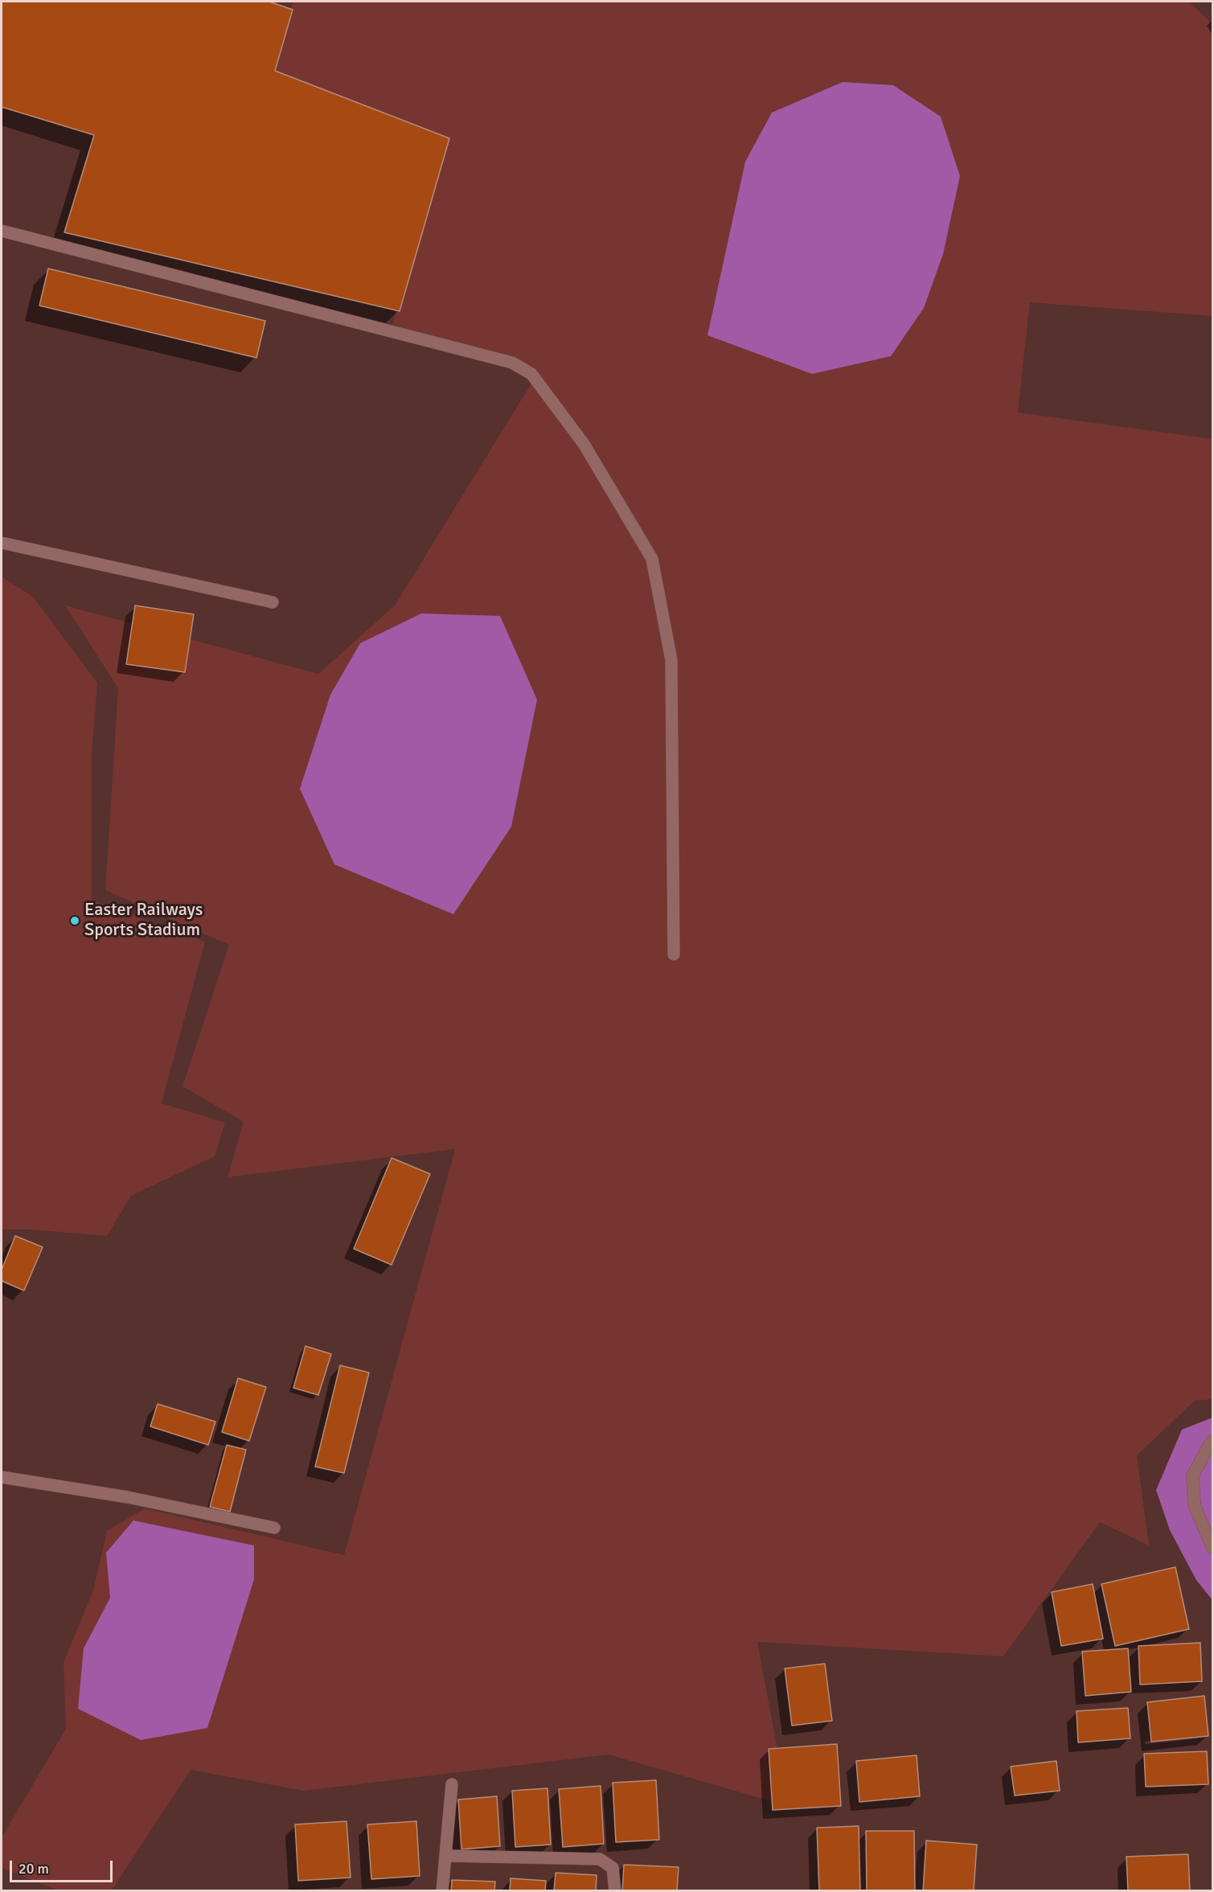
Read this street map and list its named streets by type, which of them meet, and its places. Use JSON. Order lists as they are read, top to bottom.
{
  "places": ["Easter Railways Sports Stadium"],
  "scale_bar": "20 m"
}
